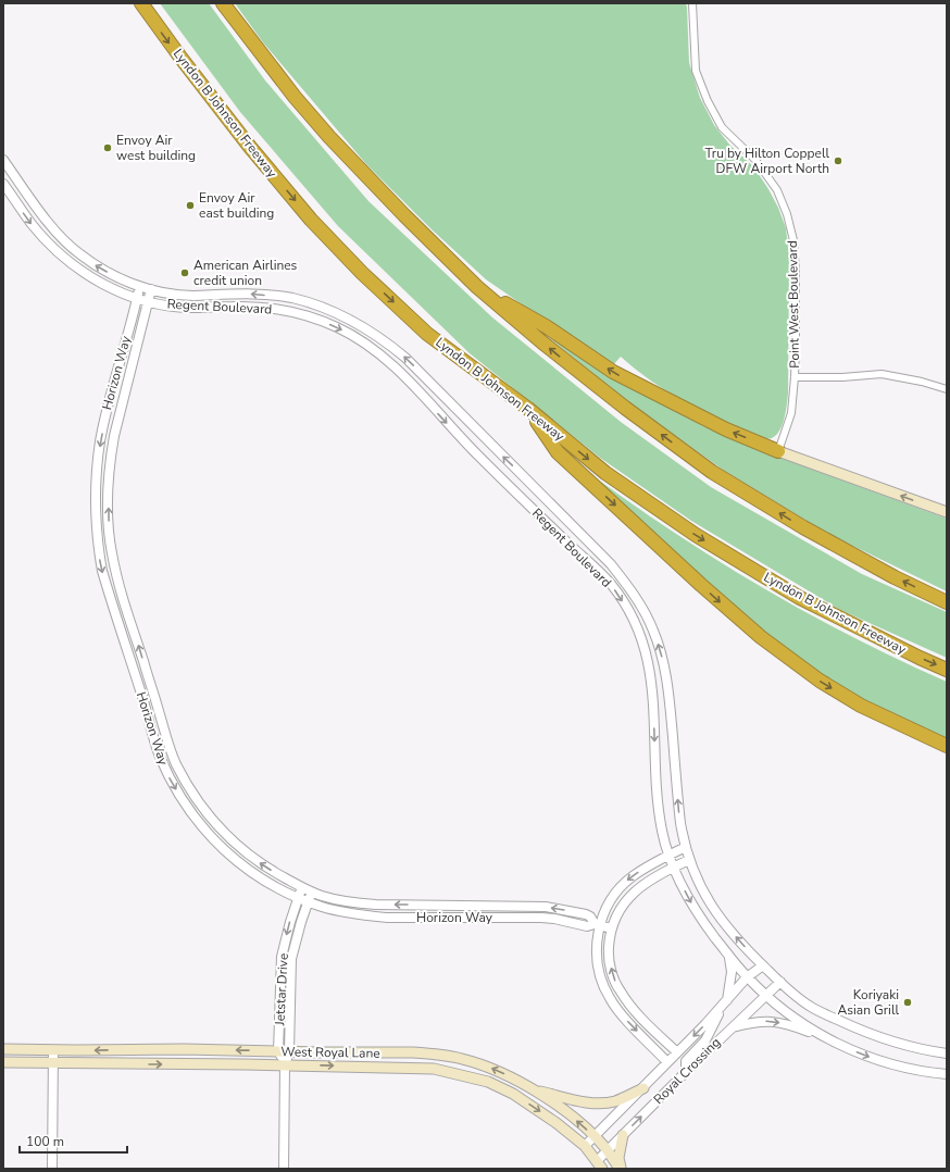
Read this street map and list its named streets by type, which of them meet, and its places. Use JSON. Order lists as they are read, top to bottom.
{
  "streets": {
    "highway": ["Lyndon B Johnson Freeway"],
    "main road": ["West Royal Lane"],
    "street": [
      "Point West Boulevard",
      "Regent Boulevard",
      "Horizon Way",
      "Jetstar Drive",
      "Royal Crossing"
    ]
  },
  "crossings": [
    ["Regent Boulevard", "Horizon Way"],
    ["Regent Boulevard", "Royal Crossing"],
    ["Horizon Way", "Jetstar Drive"],
    ["Jetstar Drive", "West Royal Lane"],
    ["West Royal Lane", "Royal Crossing"]
  ],
  "places": [
    "Envoy Air west building",
    "Tru by Hilton Coppell DFW Airport North",
    "Envoy Air east building",
    "American Airlines credit union",
    "Koriyaki Asian Grill"
  ],
  "scale_bar": "100 m"
}
